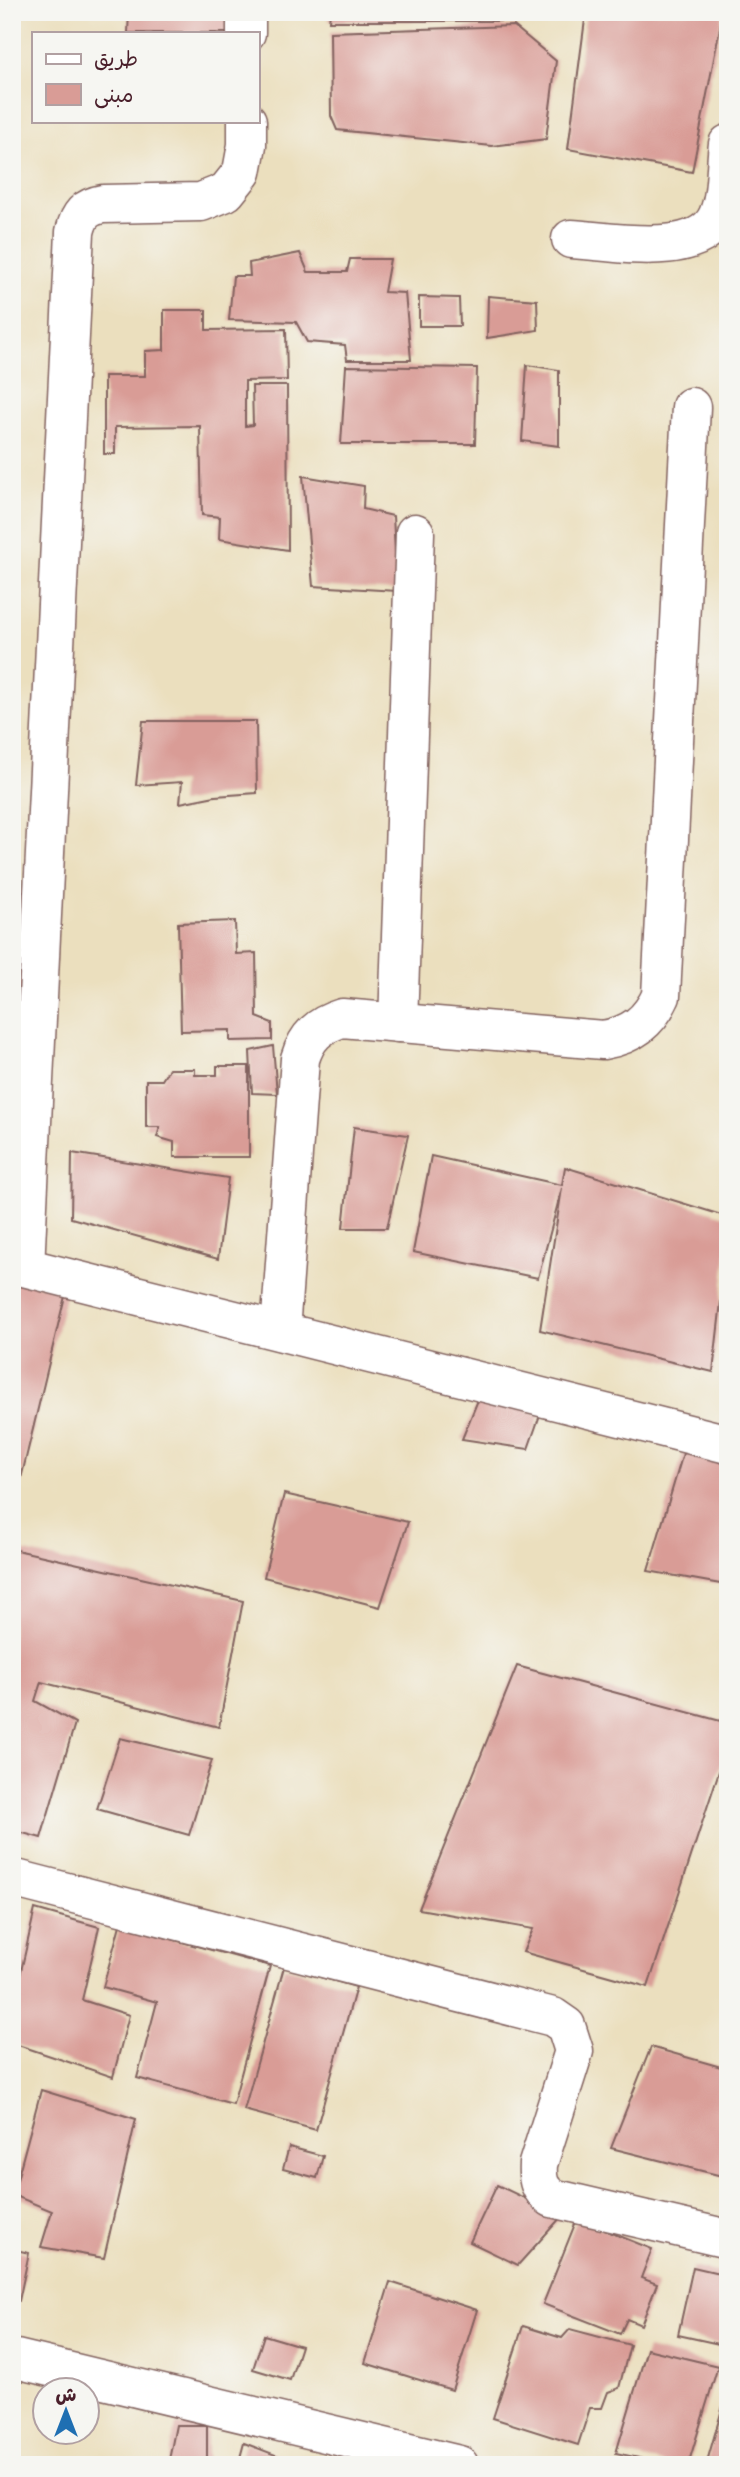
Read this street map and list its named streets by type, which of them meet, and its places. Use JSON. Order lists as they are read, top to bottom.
{
  "legend": ["طريق", "مبنى"],
  "north": "top"
}
